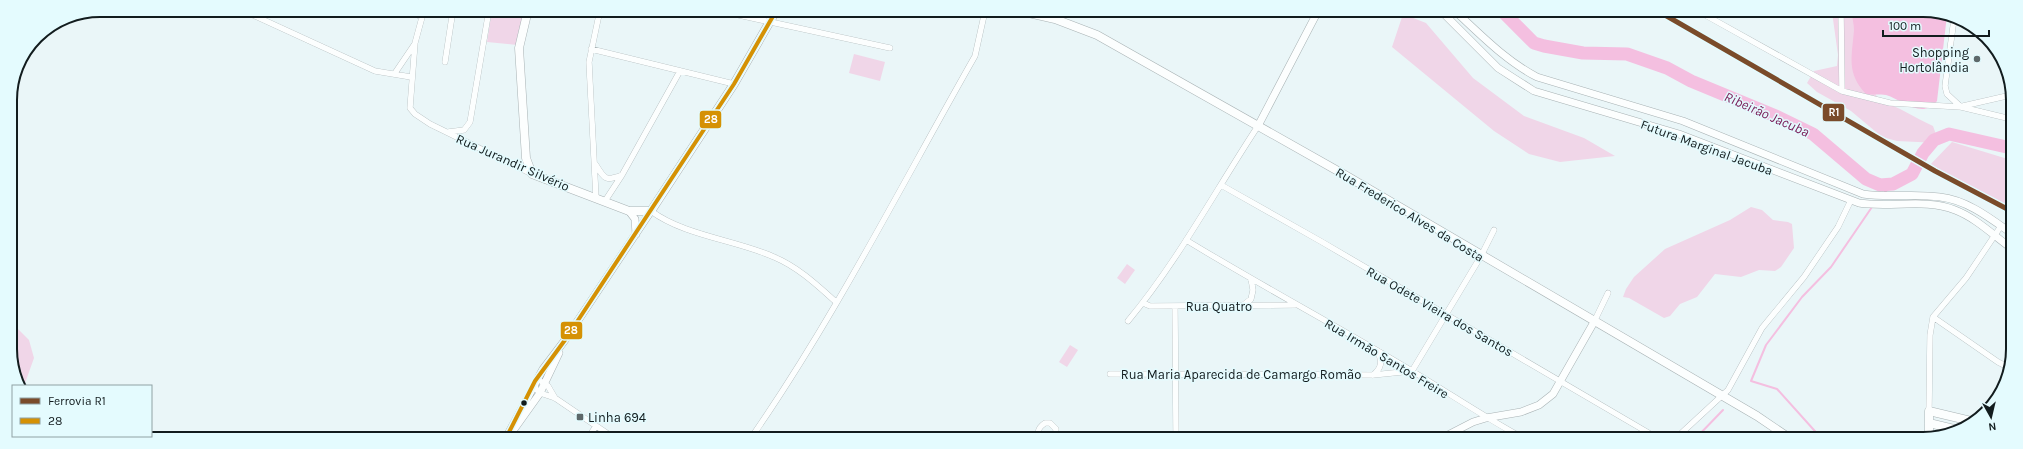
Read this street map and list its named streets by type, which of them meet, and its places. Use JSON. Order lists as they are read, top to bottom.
{
  "streets": {
    "main road": ["Rua Jurandir Silvério", "Rua Frederico Alves da Costa"],
    "street": [
      "Futura Marginal Jacuba",
      "Rua Quatro",
      "Rua Odete Vieira dos Santos",
      "Rua Irmão Santos Freire",
      "Rua Maria Aparecida de Camargo Romão"
    ]
  },
  "crossings": [
    ["Rua Quatro", "Rua Irmão Santos Freire"],
    ["Rua Irmão Santos Freire", "Rua Maria Aparecida de Camargo Romão"]
  ],
  "water": ["Ribeirão Jacuba"],
  "places": {
    "other": ["Shopping Hortolândia"],
    "transit": ["Linha 694"]
  },
  "lines": ["rail line R1", "transit line 28"],
  "legend": ["Ferrovia R1", "28"],
  "scale_bar": "100 m",
  "north": "bottom"
}
